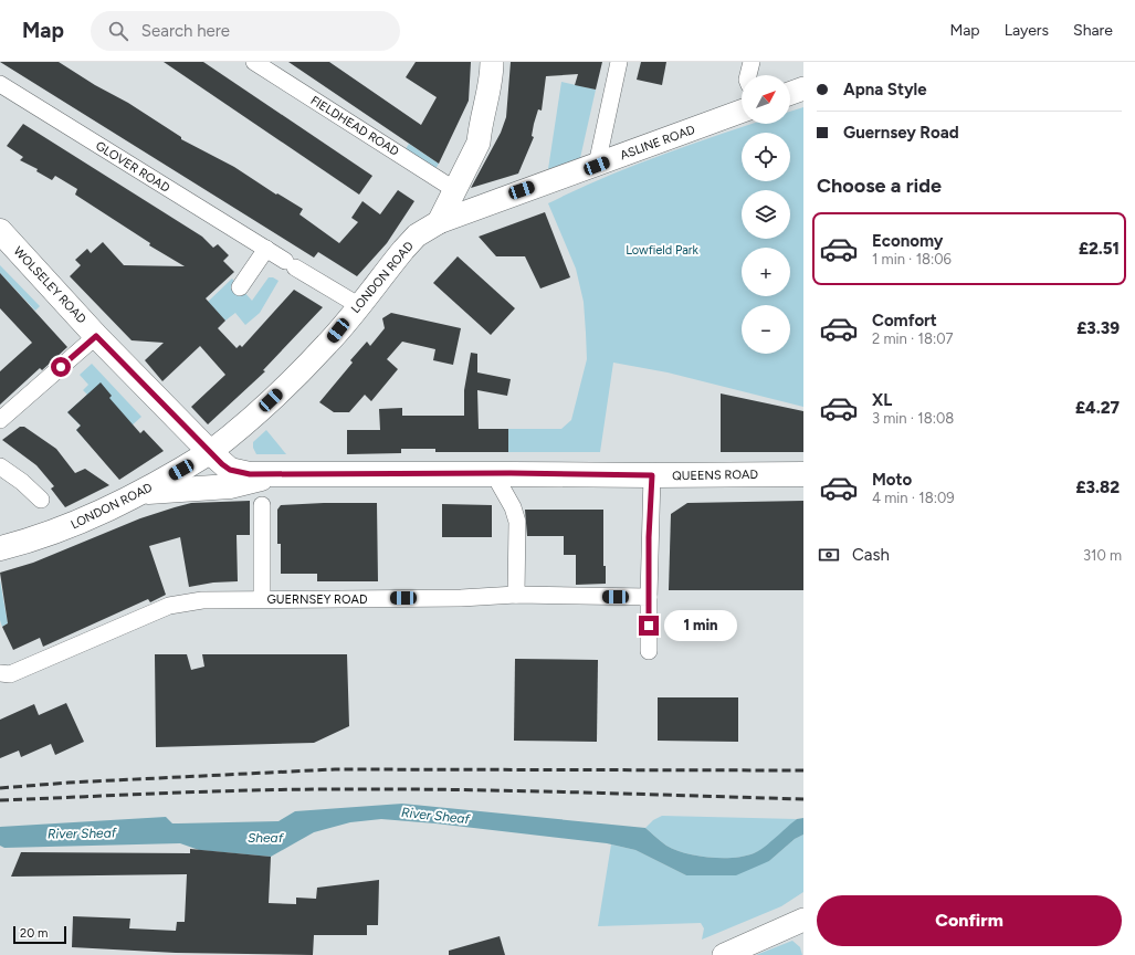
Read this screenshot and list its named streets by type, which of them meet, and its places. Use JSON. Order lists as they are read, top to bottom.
{
  "streets": {
    "main road": [
      "ASLINE ROAD",
      "LONDON ROAD",
      "WOLSELEY ROAD",
      "QUEENS ROAD"
    ],
    "street": ["FIELDHEAD ROAD", "GLOVER ROAD", "GUERNSEY ROAD"]
  },
  "crossings": [
    ["FIELDHEAD ROAD", "LONDON ROAD"],
    ["ASLINE ROAD", "LONDON ROAD"],
    ["GLOVER ROAD", "LONDON ROAD"],
    ["LONDON ROAD", "WOLSELEY ROAD"],
    ["LONDON ROAD", "QUEENS ROAD"],
    ["WOLSELEY ROAD", "QUEENS ROAD"]
  ],
  "water": ["River Sheaf", "Sheaf"],
  "parks": ["Lowfield Park"],
  "scale_bar": "20 m",
  "north": "top right",
  "page": {
    "header": "Map",
    "search": "Search here",
    "nav": ["Map", "Layers", "Share"],
    "banner": ["Apna Style", "Guernsey Road"],
    "map_buttons": ["+", "−"],
    "heading": "Choose a ride",
    "list": [
      {
        "name": "Economy",
        "note": "1 min · 18:06",
        "value": "£2.51"
      },
      {
        "name": "Comfort",
        "note": "2 min · 18:07",
        "value": "£3.39"
      },
      {
        "name": "XL",
        "note": "3 min · 18:08",
        "value": "£4.27"
      },
      {
        "name": "Moto",
        "note": "4 min · 18:09",
        "value": "£3.82"
      }
    ],
    "pay": ["Cash", "310 m"],
    "bubble": "1 min",
    "buttons": "Confirm",
    "scale": "20 m"
  }
}
